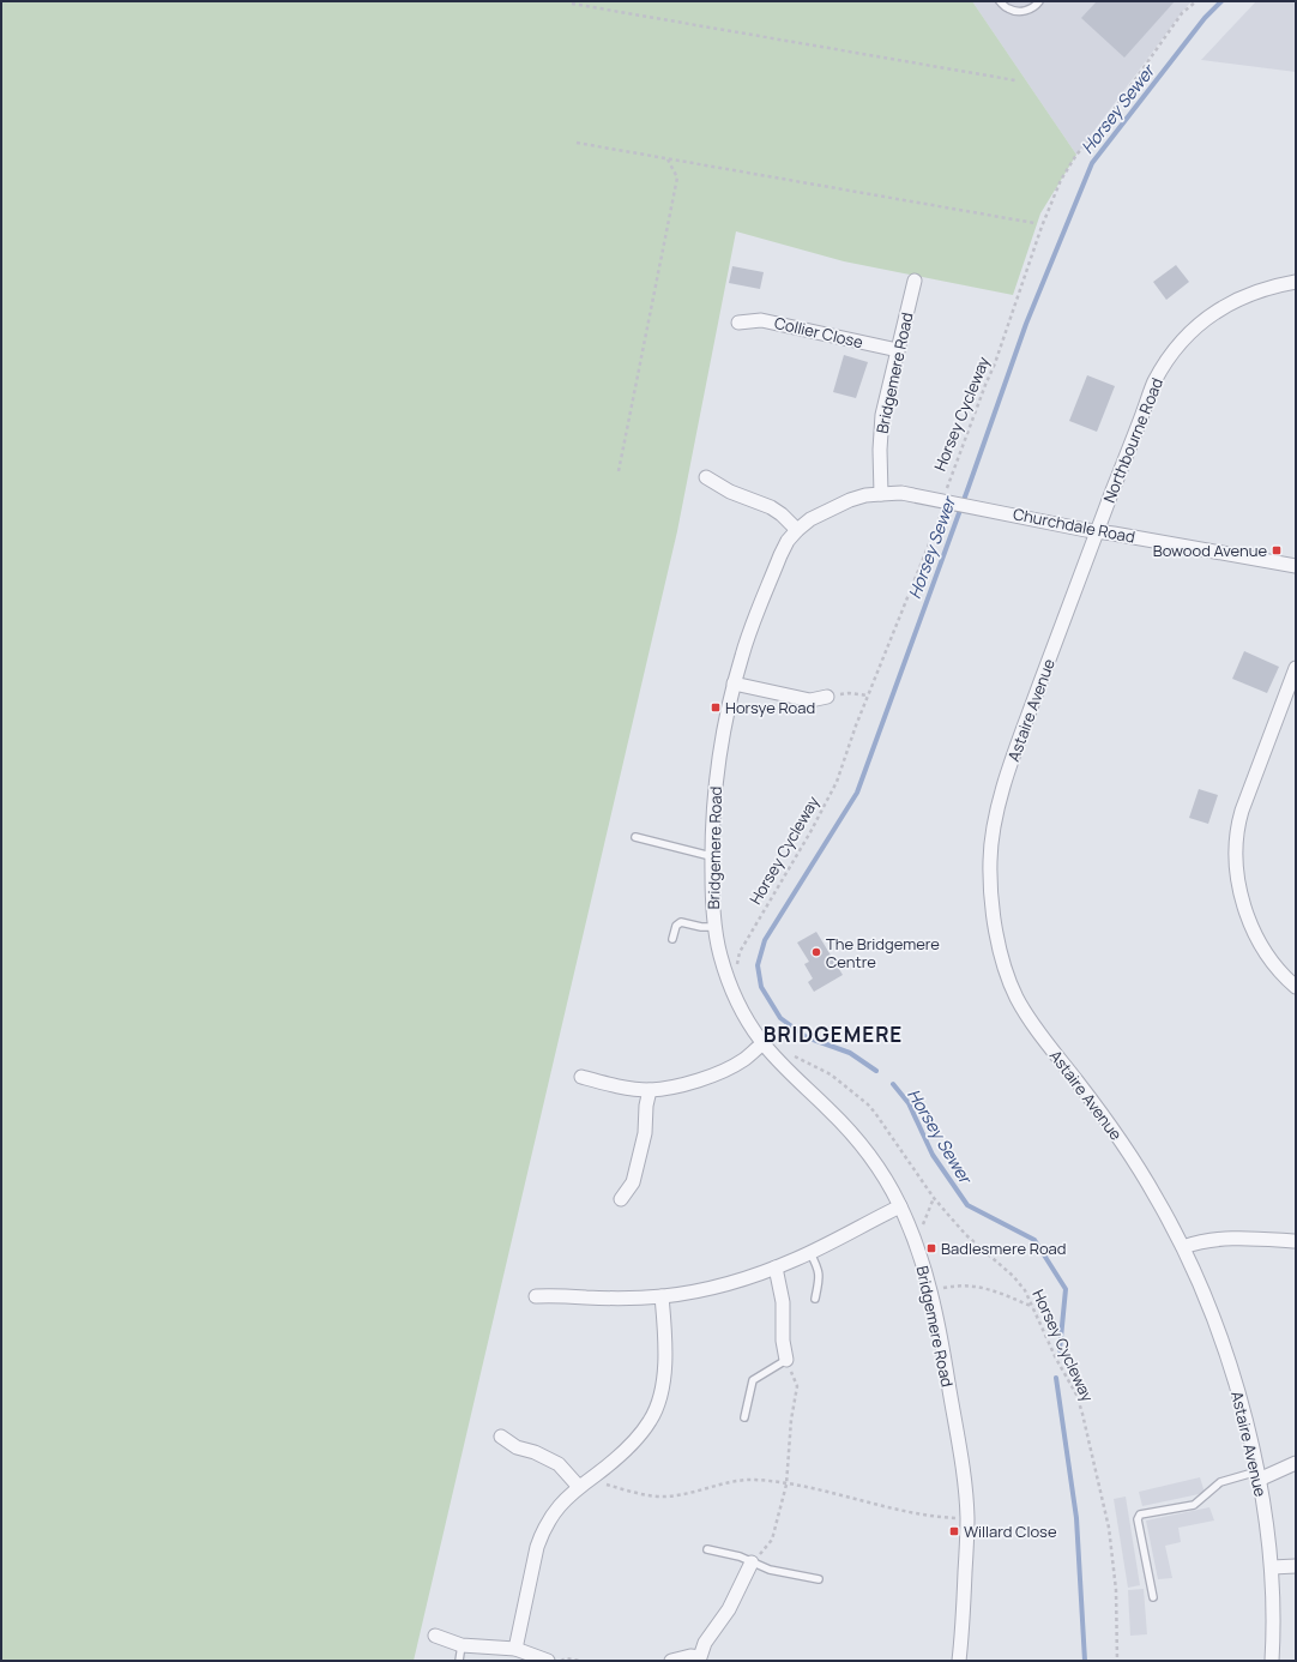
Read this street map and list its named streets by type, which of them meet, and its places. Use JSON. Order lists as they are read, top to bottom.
{
  "streets": {
    "street": [
      "Collier Close",
      "Bridgemere Road",
      "Northbourne Road",
      "Churchdale Road",
      "Astaire Avenue"
    ],
    "path": ["Horsey Cycleway"]
  },
  "crossings": [
    ["Collier Close", "Bridgemere Road"],
    ["Bridgemere Road", "Churchdale Road"],
    ["Horsey Cycleway", "Churchdale Road"],
    ["Northbourne Road", "Churchdale Road"],
    ["Northbourne Road", "Astaire Avenue"],
    ["Churchdale Road", "Astaire Avenue"]
  ],
  "districts": ["BRIDGEMERE"],
  "water": ["Horsey Sewer"],
  "places": {
    "transit": [
      "Bowood Avenue",
      "Horsye Road",
      "Badlesmere Road",
      "Willard Close"
    ],
    "other": ["The Bridgemere Centre"]
  }
}
